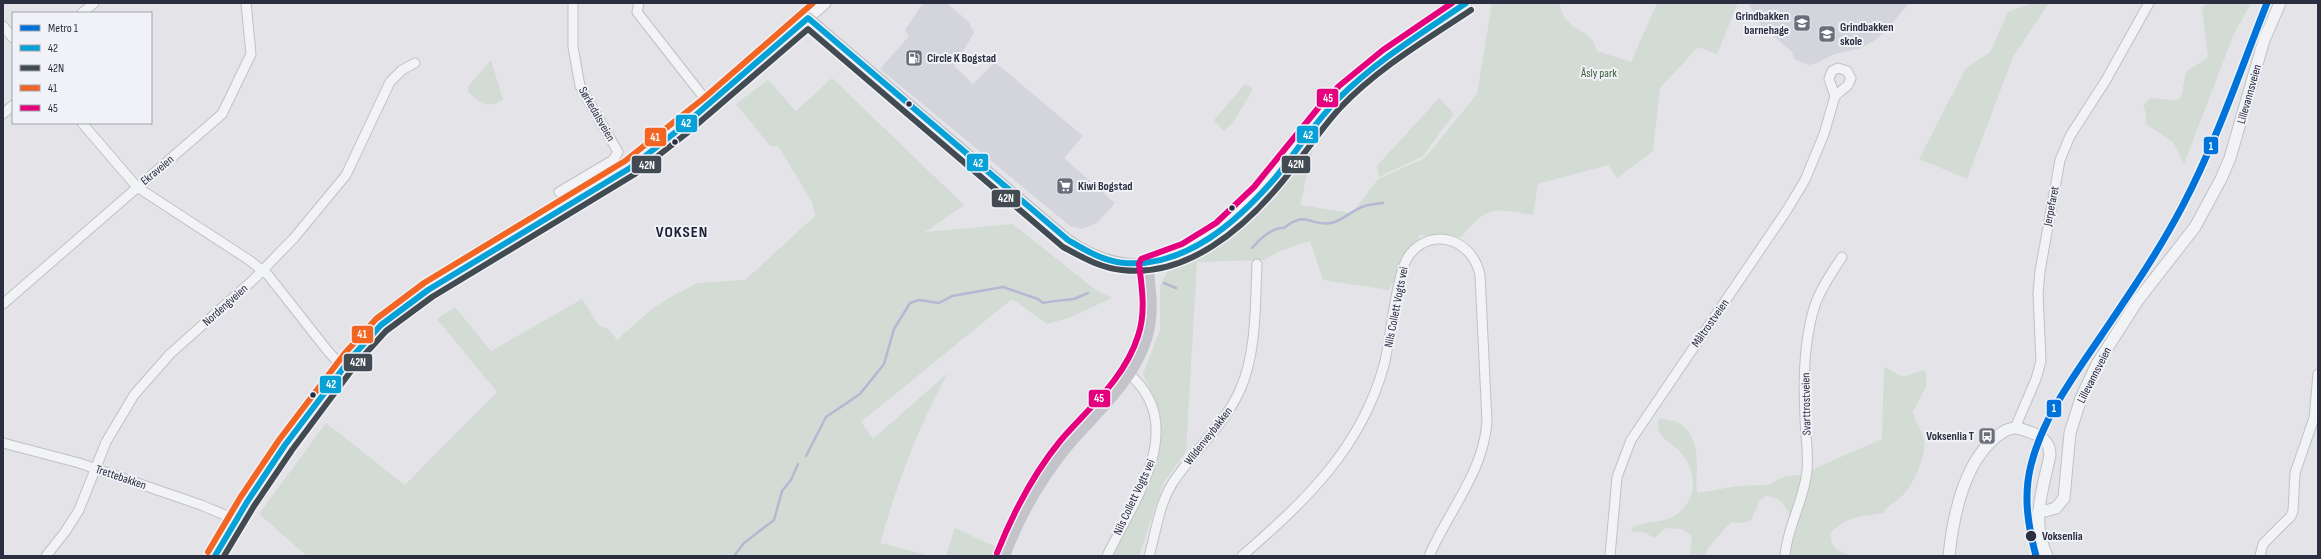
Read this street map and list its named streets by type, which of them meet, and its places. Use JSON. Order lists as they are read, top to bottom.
{
  "streets": {
    "street": [
      "Lillevannsveien",
      "Sørkedalsveien",
      "Ekraveien",
      "Jerpefaret",
      "Nordengveien",
      "Nils Collett Vogts vei",
      "Måltrostveien",
      "Svarttrostveien",
      "Wildenveybakken",
      "Trettebakken"
    ]
  },
  "crossings": [
    ["Nordengveien", "Trettebakken"]
  ],
  "districts": ["VOKSEN"],
  "parks": ["Åsly park"],
  "places": {
    "school or university": ["Grindbakken barnehage", "Grindbakken skole"],
    "fuel station": ["Circle K Bogstad"],
    "supermarket": ["Kiwi Bogstad"],
    "bus stop": ["Voksenlia T"],
    "other": ["Voksenlia"]
  },
  "lines": [
    "metro line 1",
    "transit line 42",
    "transit line 41",
    "transit line 45",
    "transit line 42N"
  ],
  "legend": [
    "Metro 1",
    "42",
    "42N",
    "41",
    "45"
  ]
}
